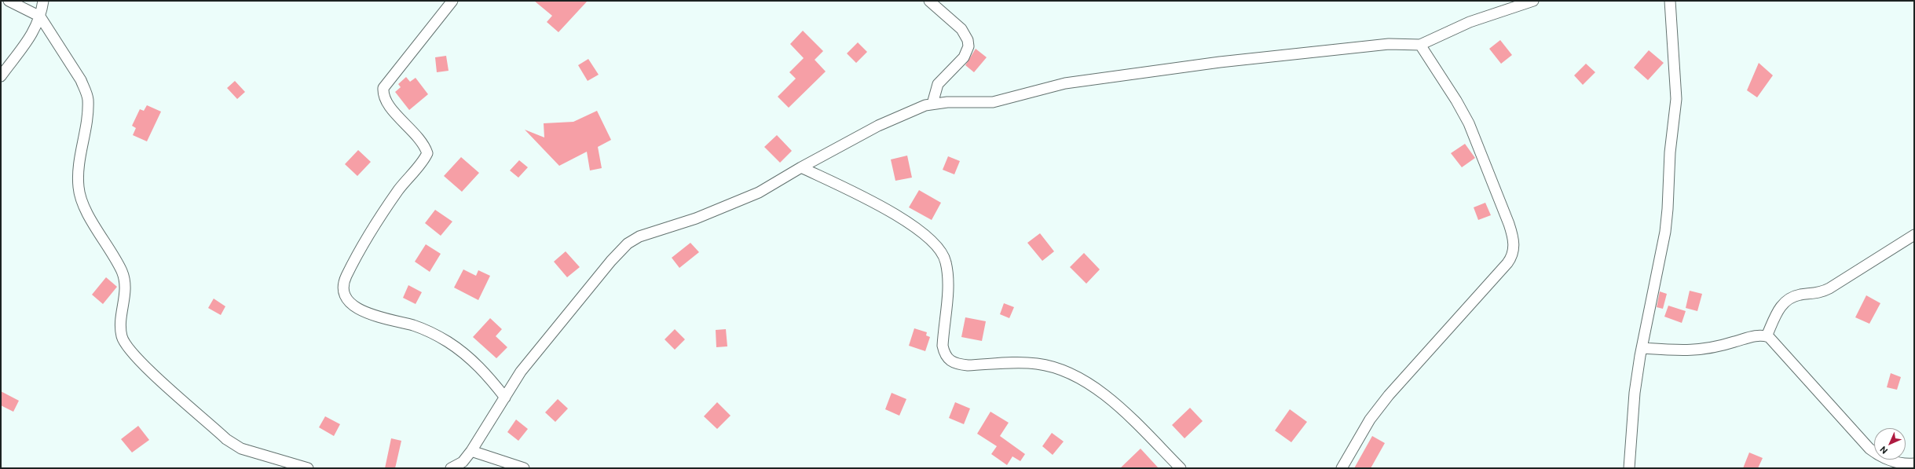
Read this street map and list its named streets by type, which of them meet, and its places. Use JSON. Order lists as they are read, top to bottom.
{
  "north": "bottom left"
}
